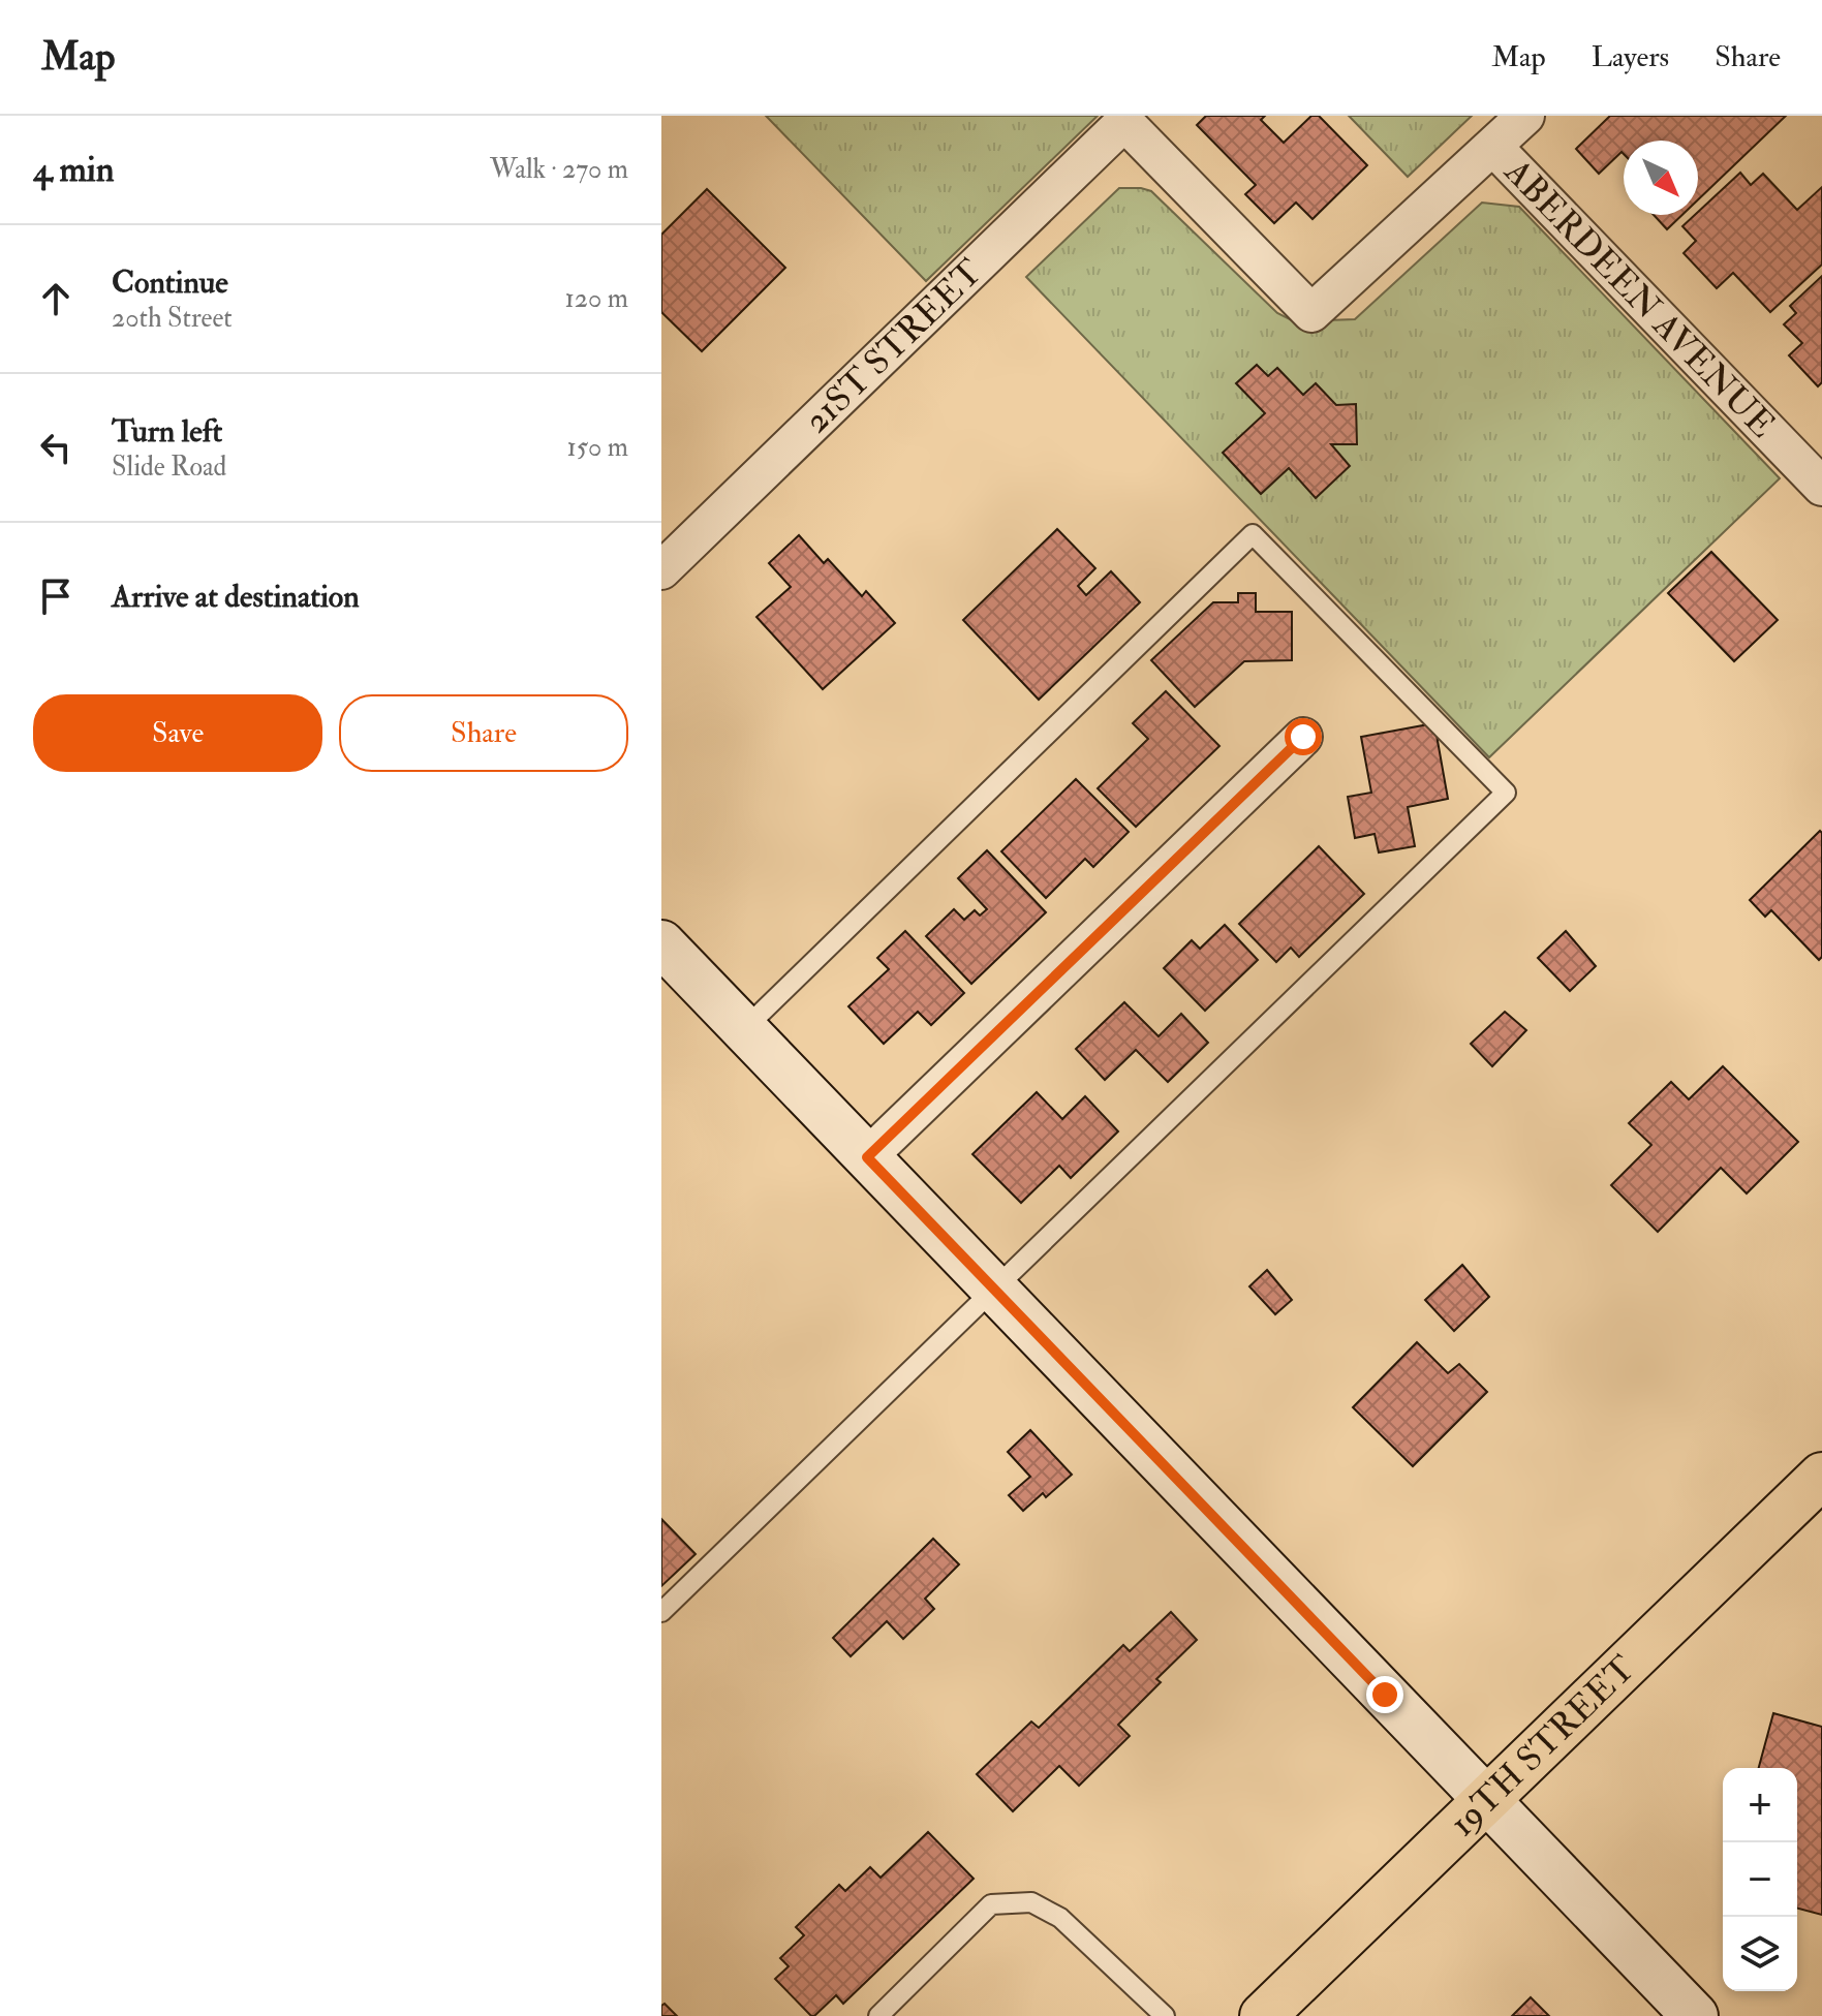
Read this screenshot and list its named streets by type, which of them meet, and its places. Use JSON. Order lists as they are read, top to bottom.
{
  "streets": {
    "main road": ["19TH STREET"],
    "street": ["ABERDEEN AVENUE", "21ST STREET"]
  },
  "north": "bottom right",
  "page": {
    "header": "Map",
    "nav": ["Map", "Layers", "Share"],
    "heading": ["4 min", "Walk · 270 m"],
    "list": [
      ["Continue", "20th Street", "120 m"],
      ["Turn left", "Slide Road", "150 m"],
      "Arrive at destination"
    ],
    "buttons": ["Save", "Share"],
    "map_buttons": ["+", "−"]
  }
}
